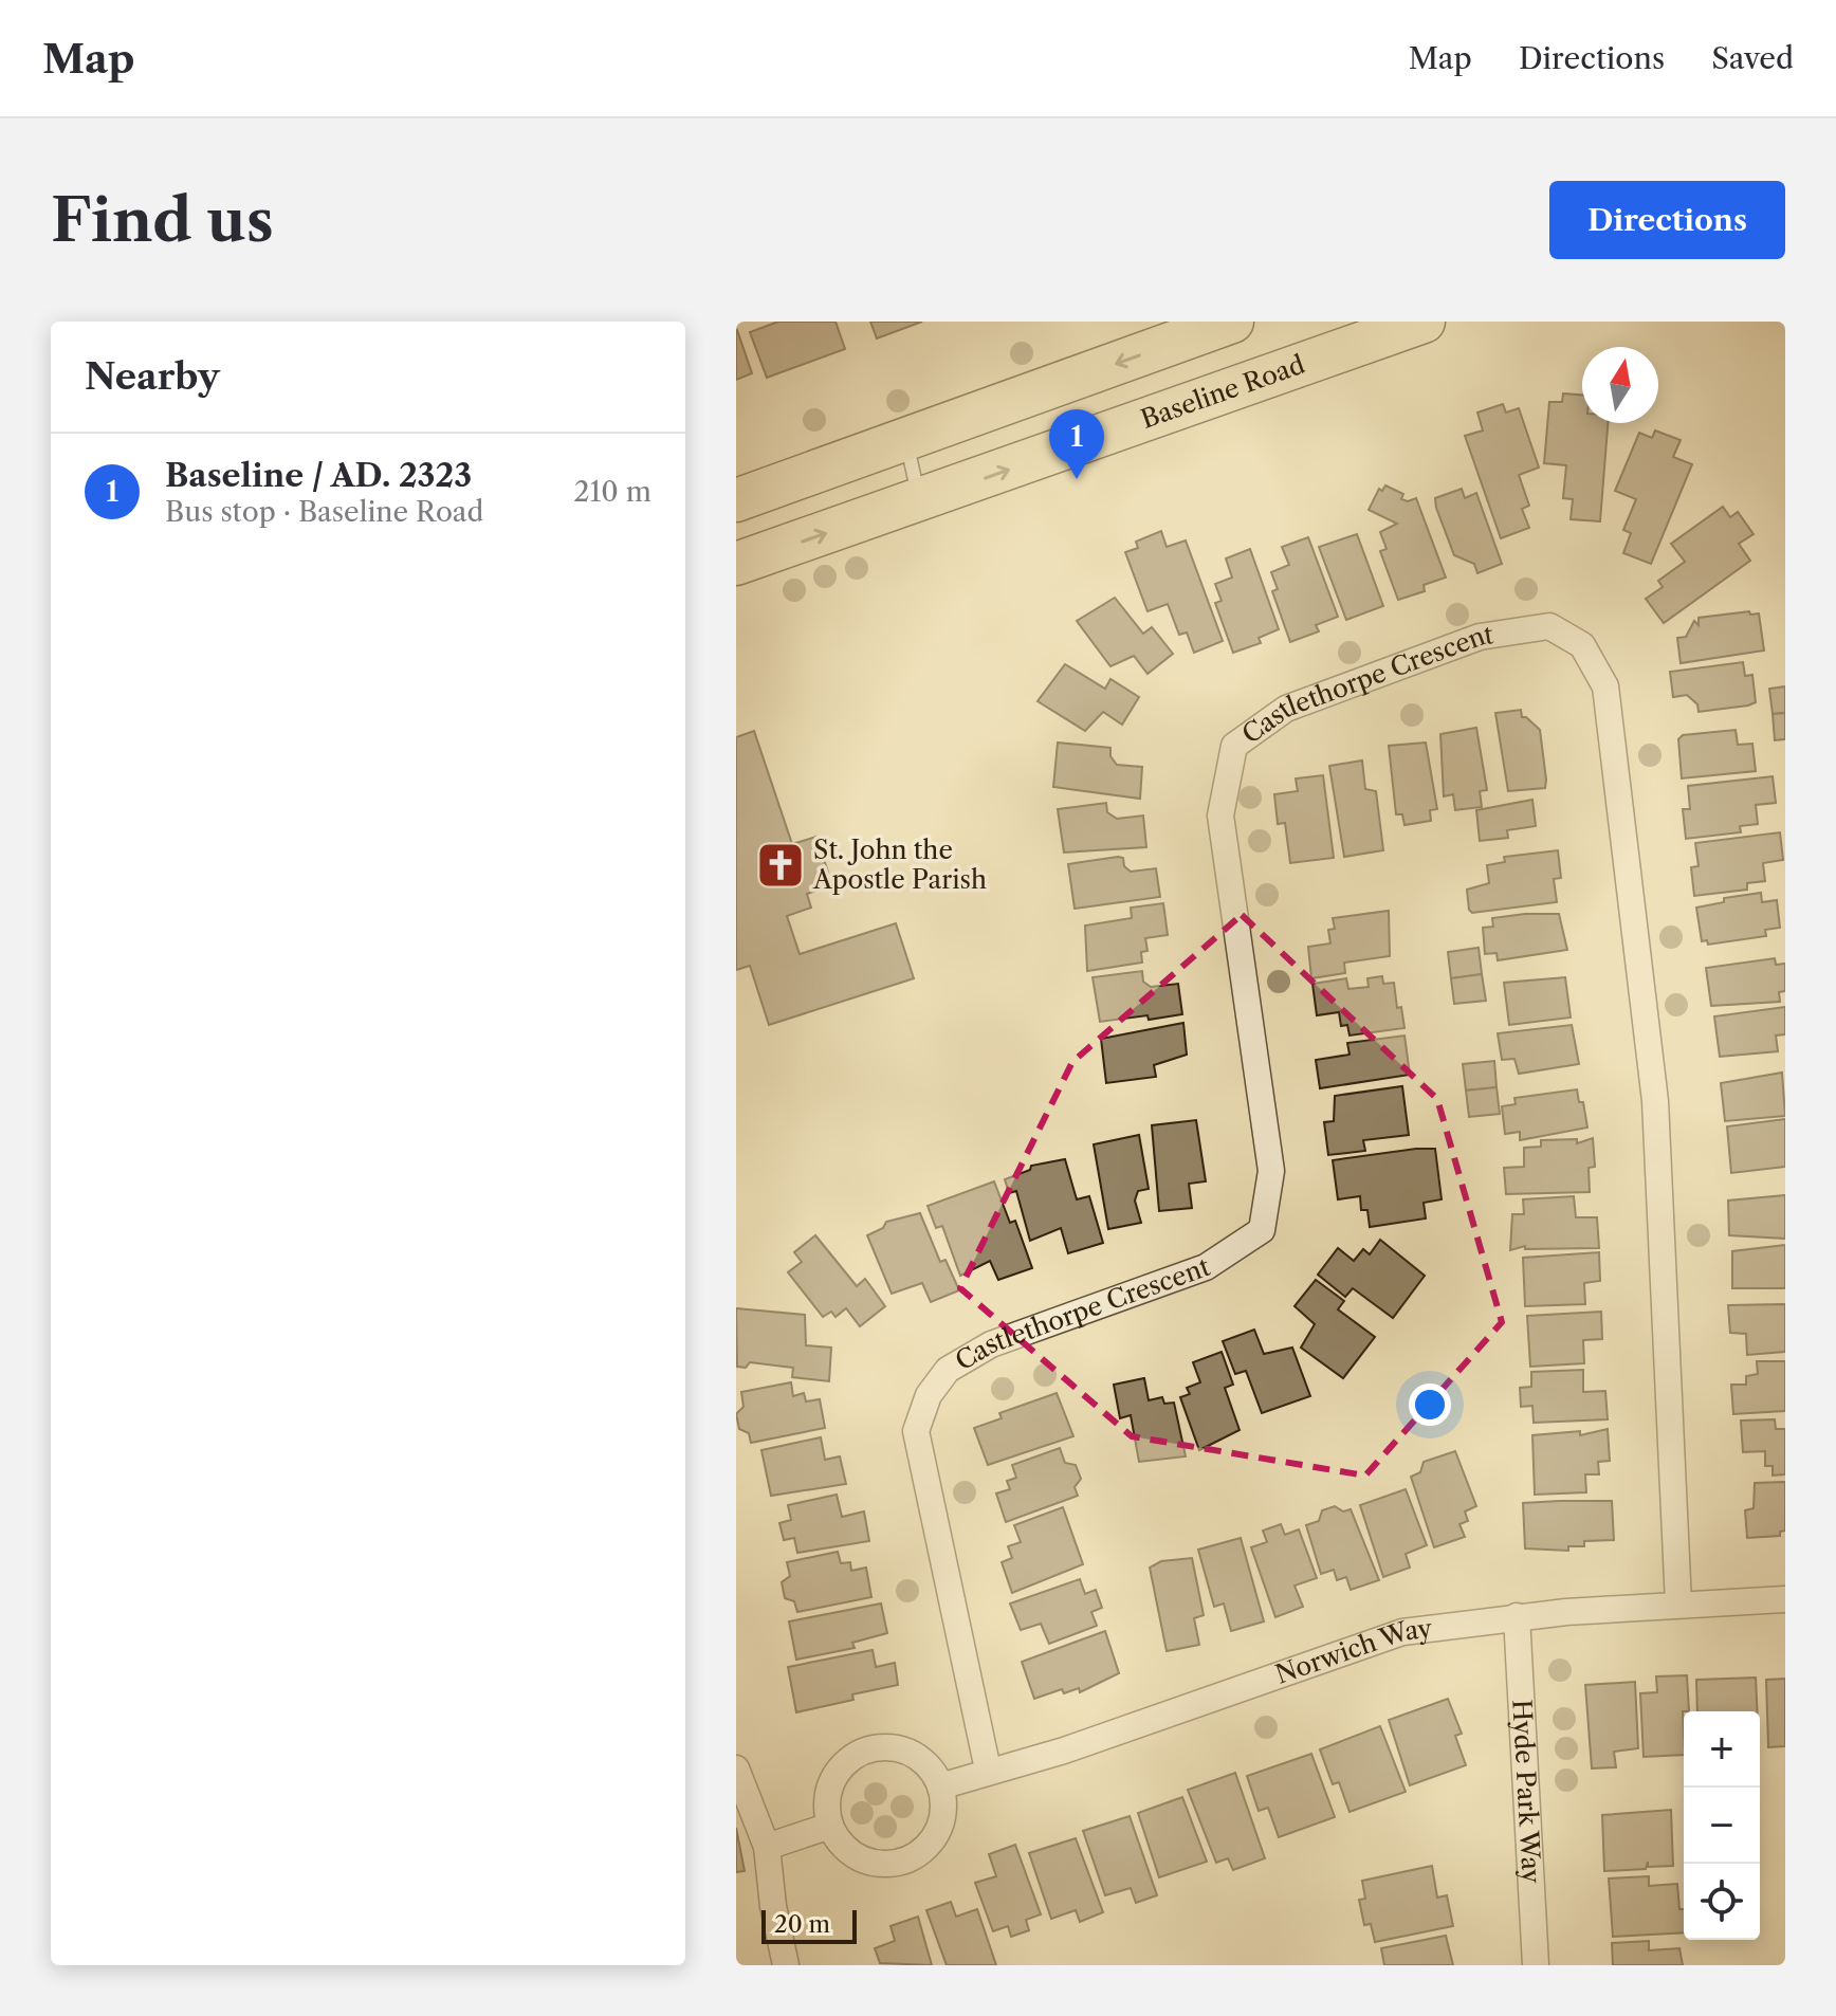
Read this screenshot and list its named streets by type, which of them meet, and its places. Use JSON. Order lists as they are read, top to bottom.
{
  "streets": {
    "main road": ["Baseline Road"],
    "street": ["Castlethorpe Crescent", "Norwich Way", "Hyde Park Way"]
  },
  "crossings": [
    ["Castlethorpe Crescent", "Norwich Way"],
    ["Norwich Way", "Hyde Park Way"]
  ],
  "places": {
    "church": ["St. John the Apostle Parish"]
  },
  "scale_bar": "20 m",
  "north": "top",
  "page": {
    "header": "Map",
    "nav": ["Map", "Directions", "Saved"],
    "buttons": "Directions",
    "title": "Find us",
    "heading": "Nearby",
    "pins": "1",
    "list": [
      {
        "mark": "1",
        "name": "Baseline / AD. 2323",
        "note": "Bus stop · Baseline Road",
        "value": "210 m"
      }
    ],
    "map_buttons": ["+", "−"],
    "scale": "20 m"
  }
}
